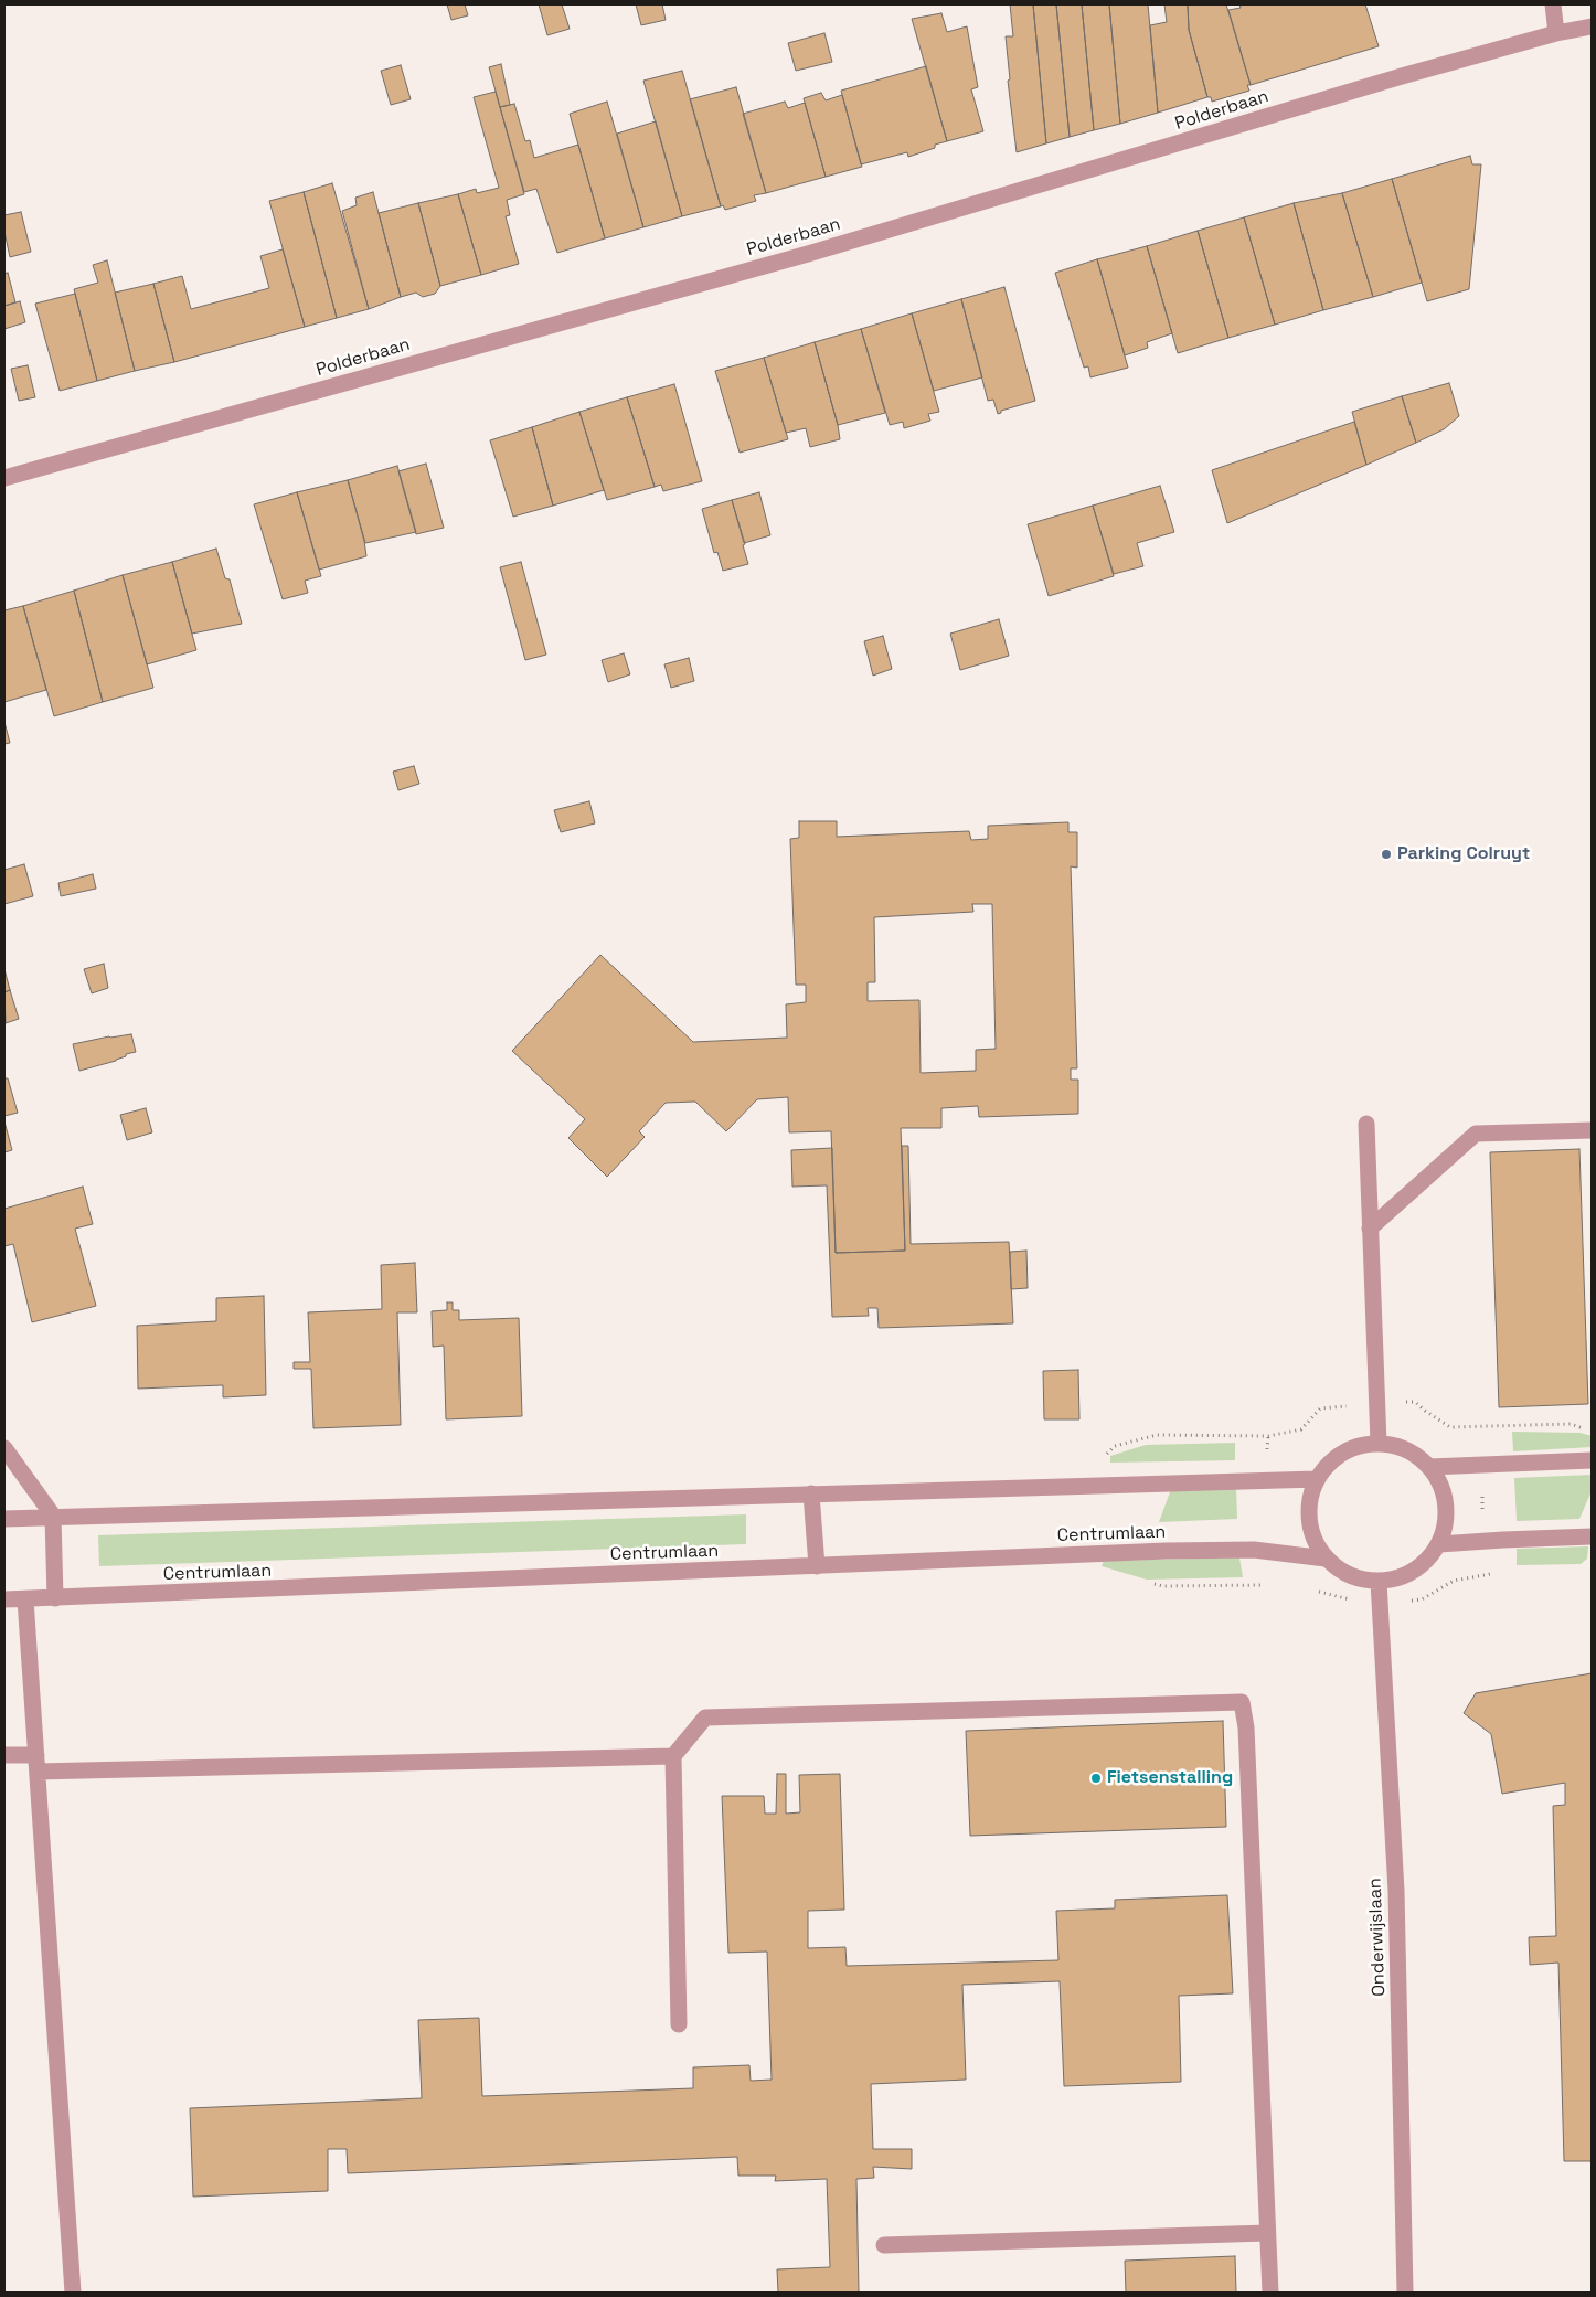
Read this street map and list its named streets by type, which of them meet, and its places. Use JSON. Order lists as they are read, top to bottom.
{
  "streets": {
    "street": ["Polderbaan", "Centrumlaan", "Onderwijslaan"]
  },
  "crossings": [
    ["Centrumlaan", "Onderwijslaan"]
  ],
  "places": ["Parking Colruyt", "Fietsenstalling"]
}
